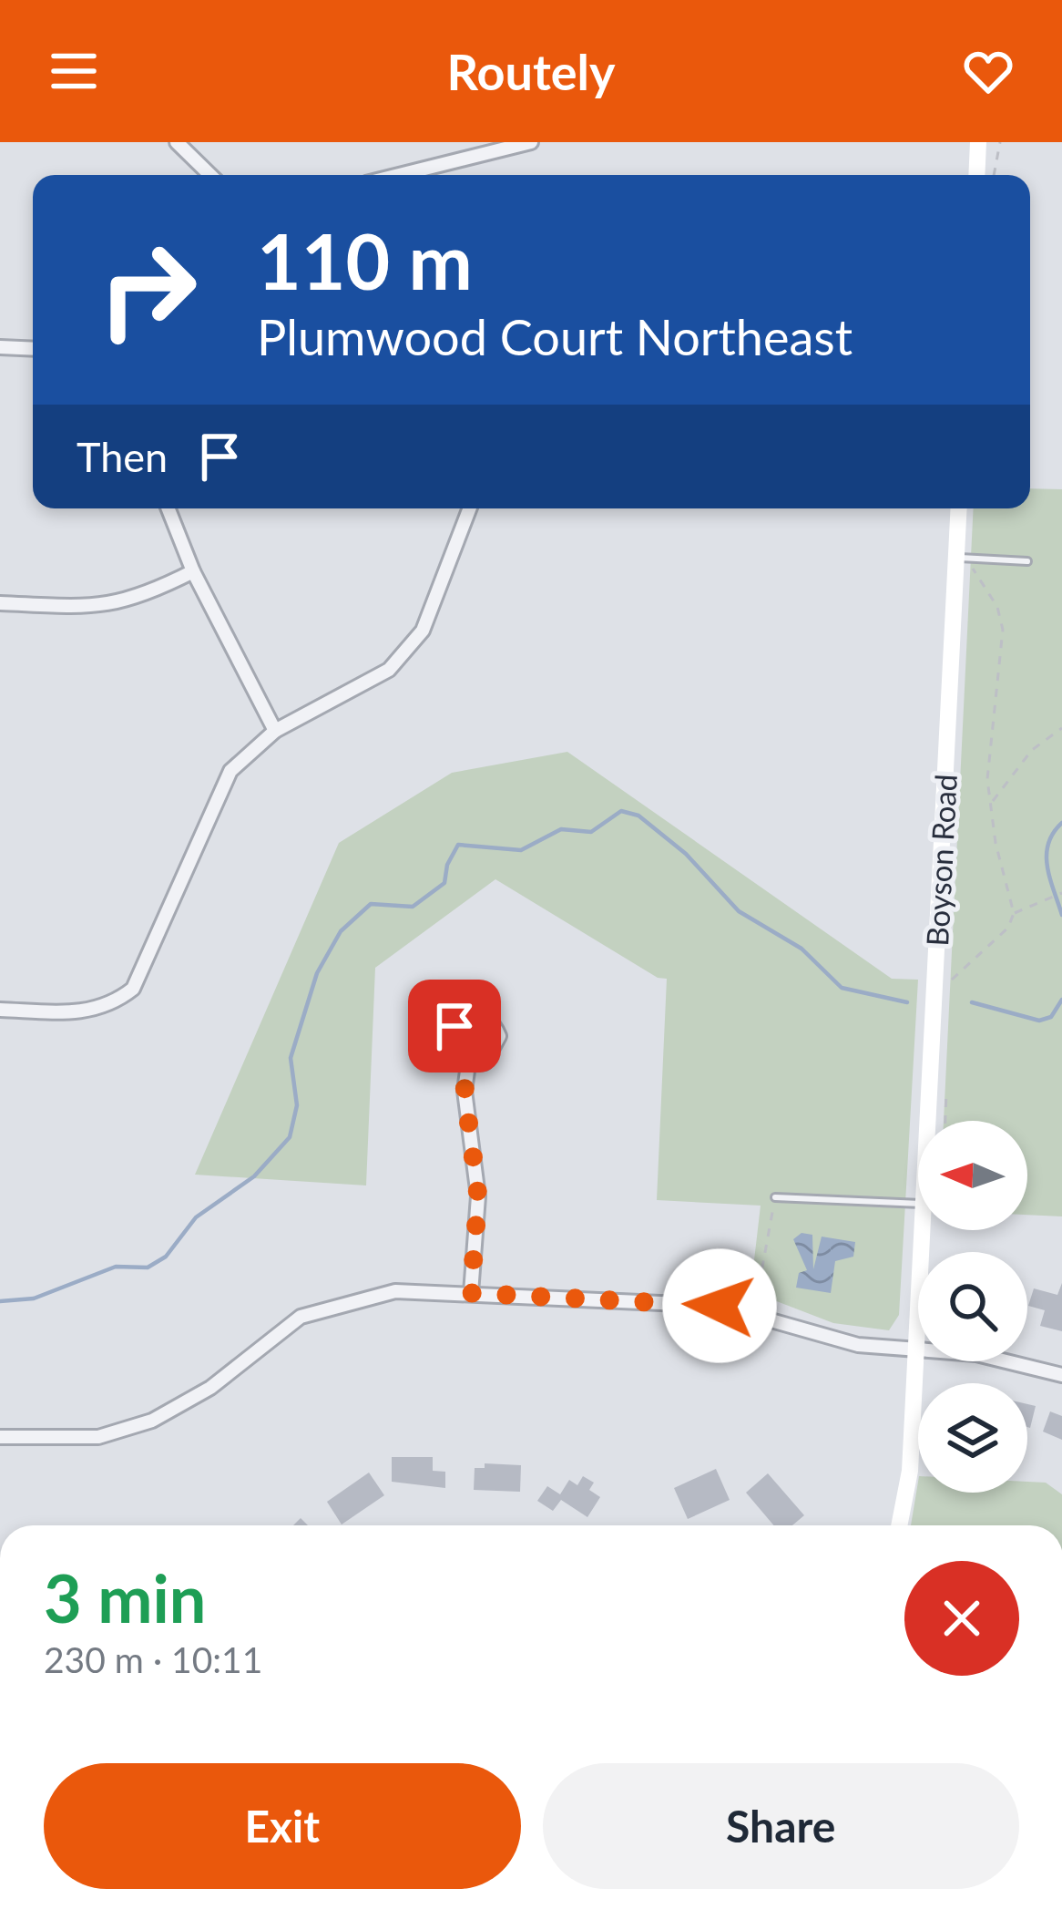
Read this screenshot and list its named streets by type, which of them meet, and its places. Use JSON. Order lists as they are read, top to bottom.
{
  "streets": {
    "street": ["Boyson Road"]
  },
  "north": "left",
  "page": {
    "header": "Routely",
    "turn": ["110 m", "Plumwood Court Northeast"],
    "then": "Then",
    "heading": ["3 min", "230 m · 10:11"],
    "buttons": ["Exit", "Share"]
  }
}
